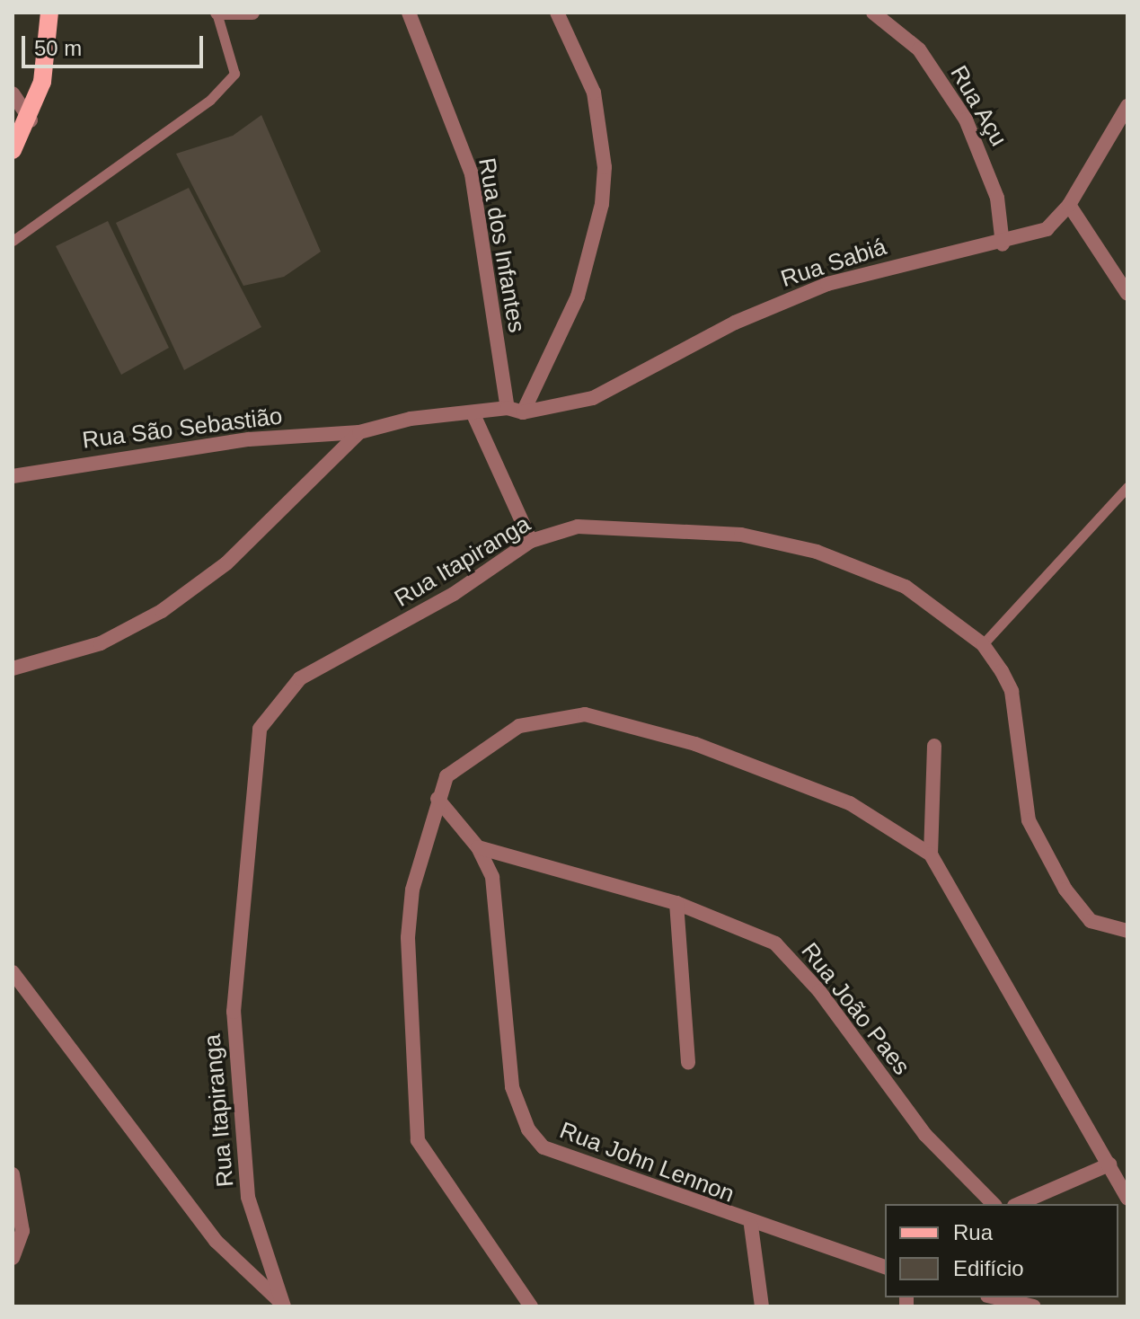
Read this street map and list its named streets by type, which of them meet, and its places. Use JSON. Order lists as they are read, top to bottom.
{
  "streets": {
    "street": [
      "Rua Açu",
      "Rua dos Infantes",
      "Rua Sabiá",
      "Rua São Sebastião",
      "Rua Itapiranga",
      "Rua João Paes",
      "Rua John Lennon"
    ]
  },
  "crossings": [
    ["Rua Açu", "Rua Sabiá"],
    ["Rua dos Infantes", "Rua Sabiá"],
    ["Rua dos Infantes", "Rua São Sebastião"],
    ["Rua Sabiá", "Rua São Sebastião"],
    ["Rua João Paes", "Rua John Lennon"]
  ],
  "legend": ["Rua", "Edifício"],
  "scale_bar": "50 m"
}
